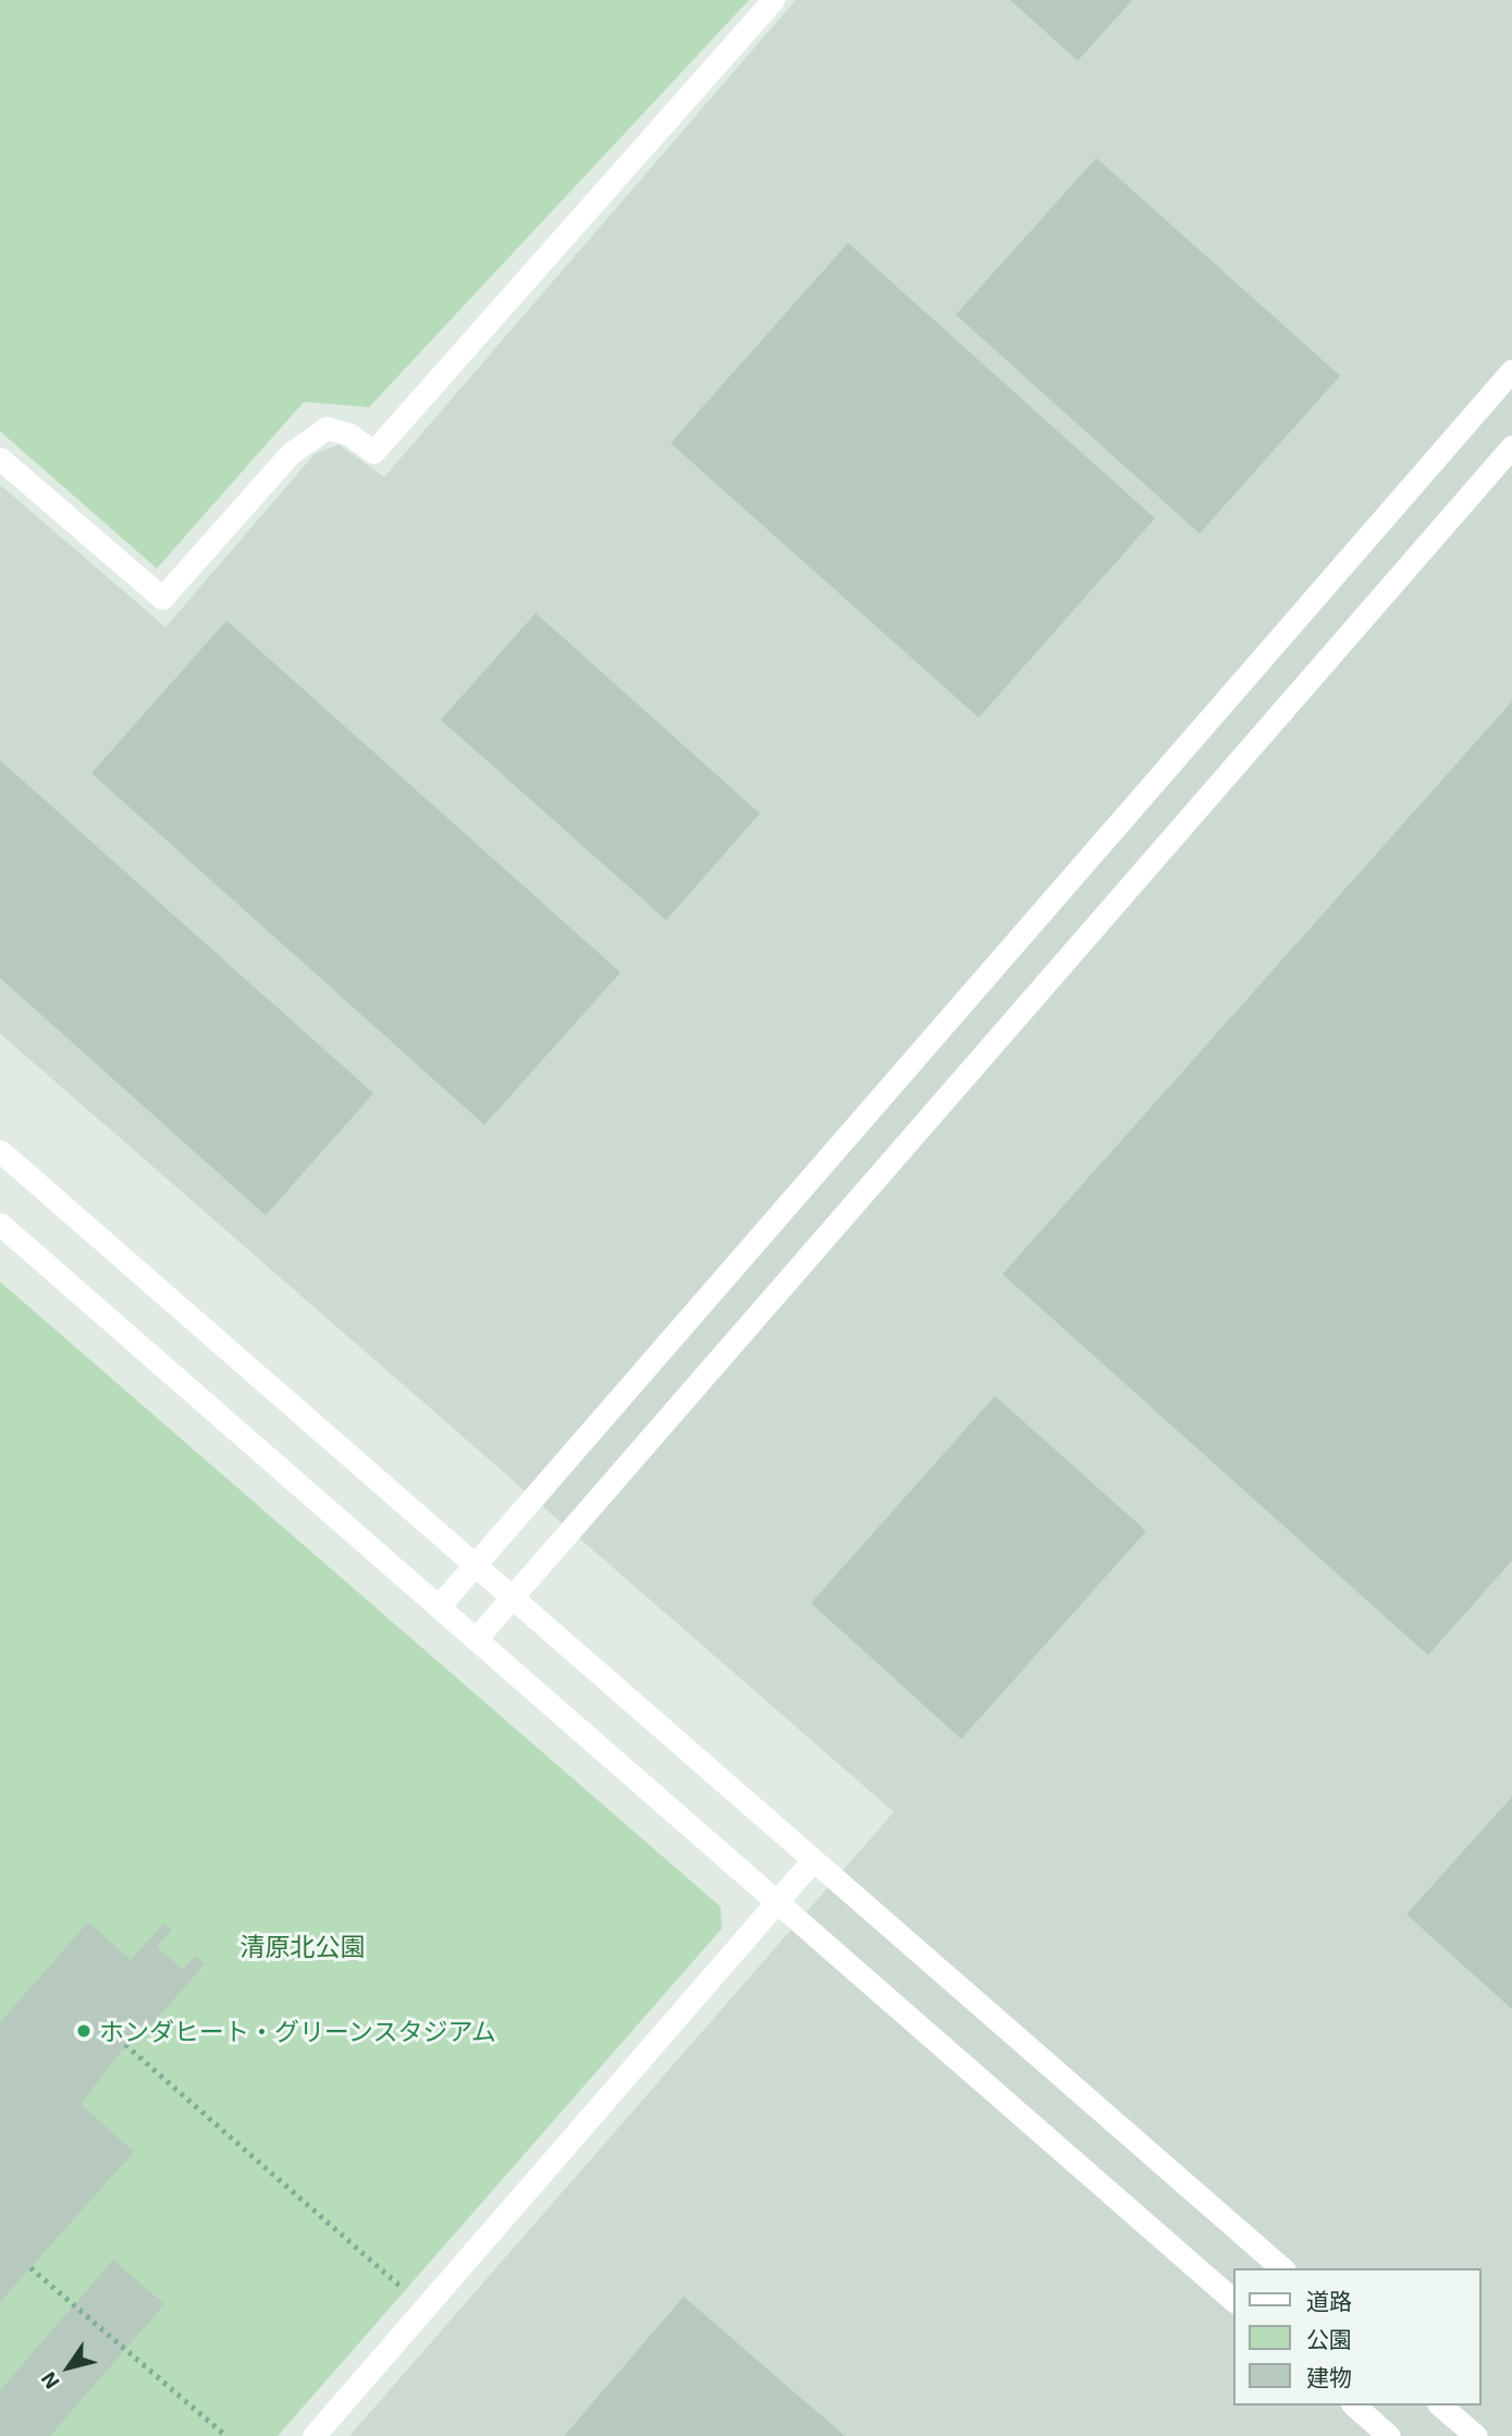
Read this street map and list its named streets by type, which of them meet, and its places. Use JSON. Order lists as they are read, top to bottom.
{
  "parks": ["清原北公園"],
  "places": ["ホンダヒート・グリーンスタジアム"],
  "legend": ["道路", "公園", "建物"],
  "north": "bottom left"
}
